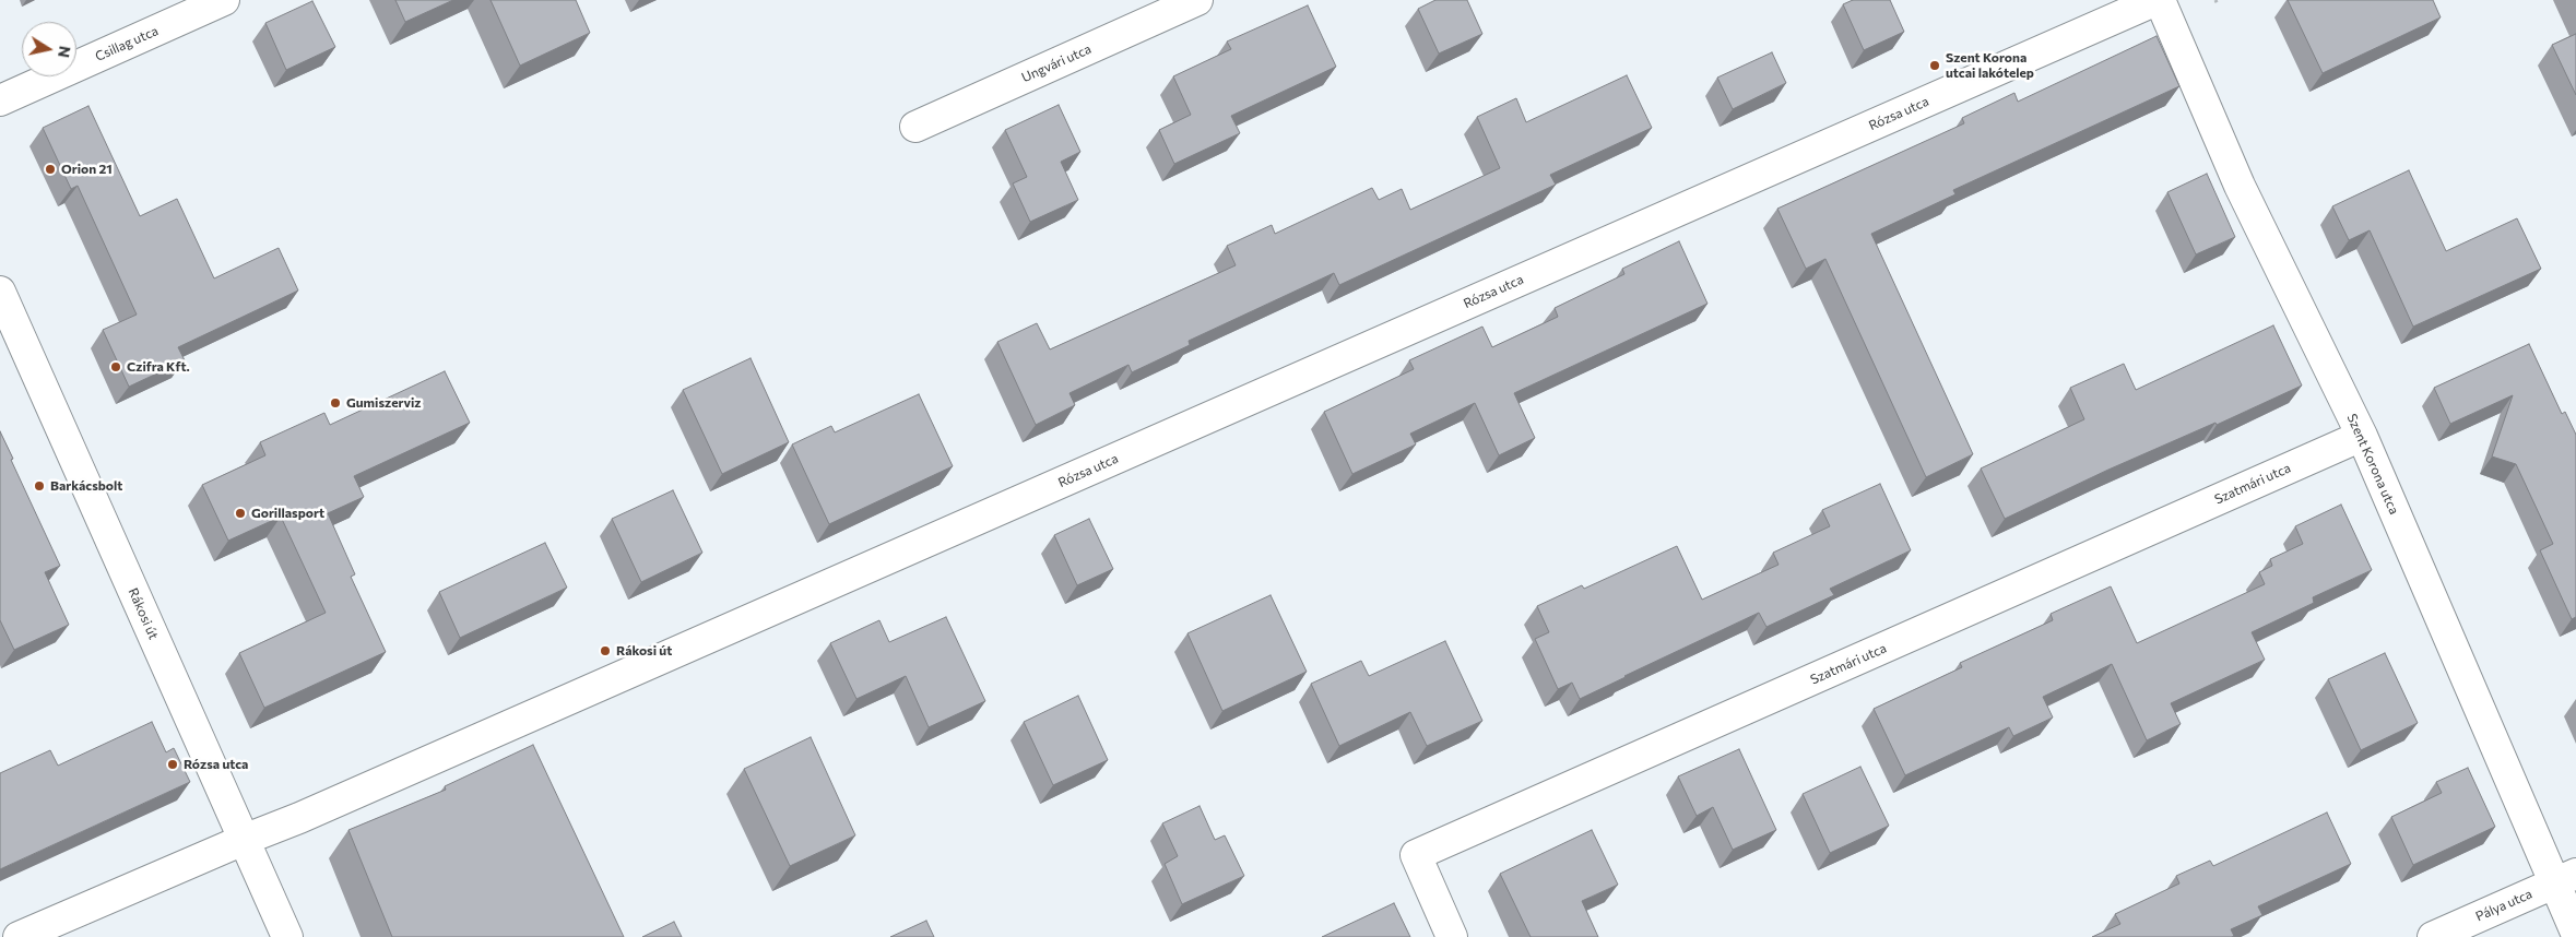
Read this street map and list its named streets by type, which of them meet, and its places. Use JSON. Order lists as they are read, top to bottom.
{
  "streets": {
    "street": [
      "Csillag utca",
      "Ungvári utca",
      "Rózsa utca",
      "Szent Korona utca",
      "Szatmári utca",
      "Rákosi út",
      "Pálya utca"
    ]
  },
  "crossings": [
    ["Rózsa utca", "Szent Korona utca"],
    ["Rózsa utca", "Rákosi út"],
    ["Szent Korona utca", "Szatmári utca"],
    ["Szent Korona utca", "Pálya utca"]
  ],
  "places": [
    "Szent Korona utcai lakótelep",
    "Orion 21",
    "Czifra Kft.",
    "Gumiszerviz",
    "Barkácsbolt",
    "Gorillasport",
    "Rákosi út",
    "Rózsa utca"
  ],
  "north": "right"
}
